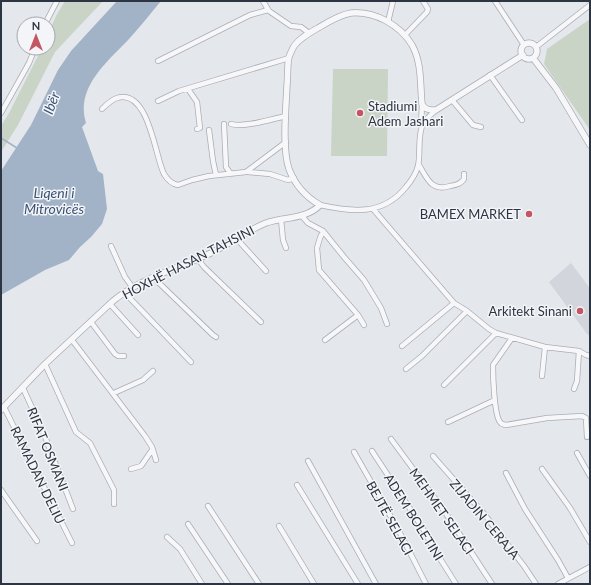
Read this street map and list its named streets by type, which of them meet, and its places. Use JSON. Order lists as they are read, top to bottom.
{
  "streets": {
    "street": [
      "HOXHË HASAN TAHSINI",
      "RIFAT OSMANI",
      "RAMADAN DELIU",
      "MEHMET SELACI",
      "ADEM BOLETINI",
      "BEJTË SELACI",
      "ZIJADIN CERAJA"
    ]
  },
  "crossings": [
    ["HOXHË HASAN TAHSINI", "RIFAT OSMANI"],
    ["HOXHË HASAN TAHSINI", "RAMADAN DELIU"]
  ],
  "water": ["Ibër", "Liqeni i Mitrovicës"],
  "places": ["Stadiumi Adem Jashari", "BAMEX MARKET", "Arkitekt Sinani"],
  "north": "top"
}
